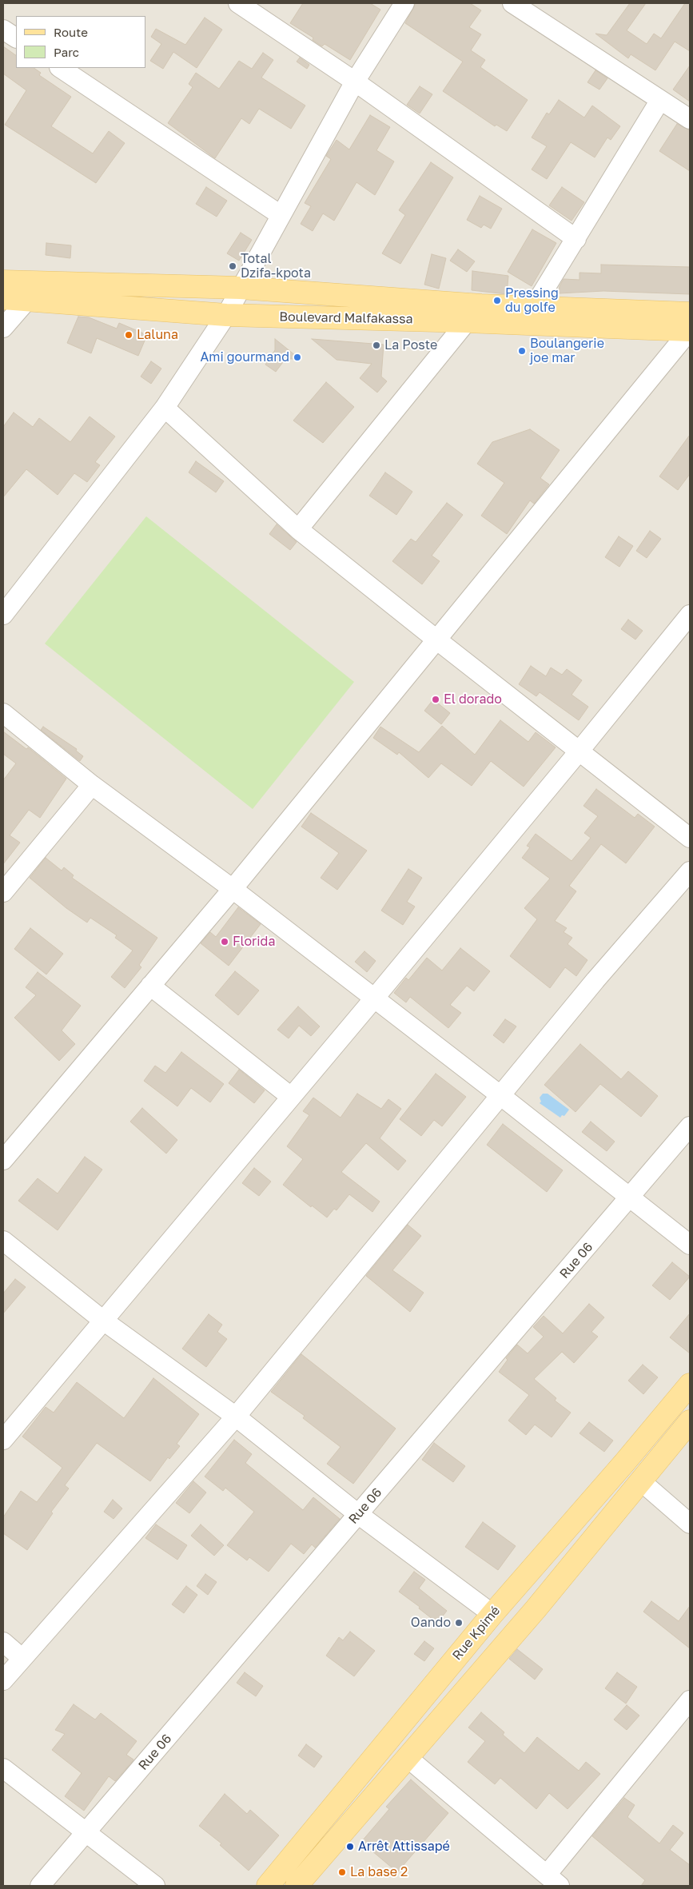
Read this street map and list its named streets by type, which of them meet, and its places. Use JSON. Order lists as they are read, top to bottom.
{
  "streets": {
    "main road": ["Boulevard Malfakassa", "Rue Kpimé"],
    "street": ["Rue 06"]
  },
  "places": [
    "Total Dzifa-kpota",
    "Pressing du golfe",
    "Laluna",
    "La Poste",
    "Boulangerie joe mar",
    "Ami gourmand",
    "El dorado",
    "Florida",
    "Oando",
    "Arrêt Attissapé",
    "La base 2"
  ],
  "legend": ["Route", "Parc"]
}
